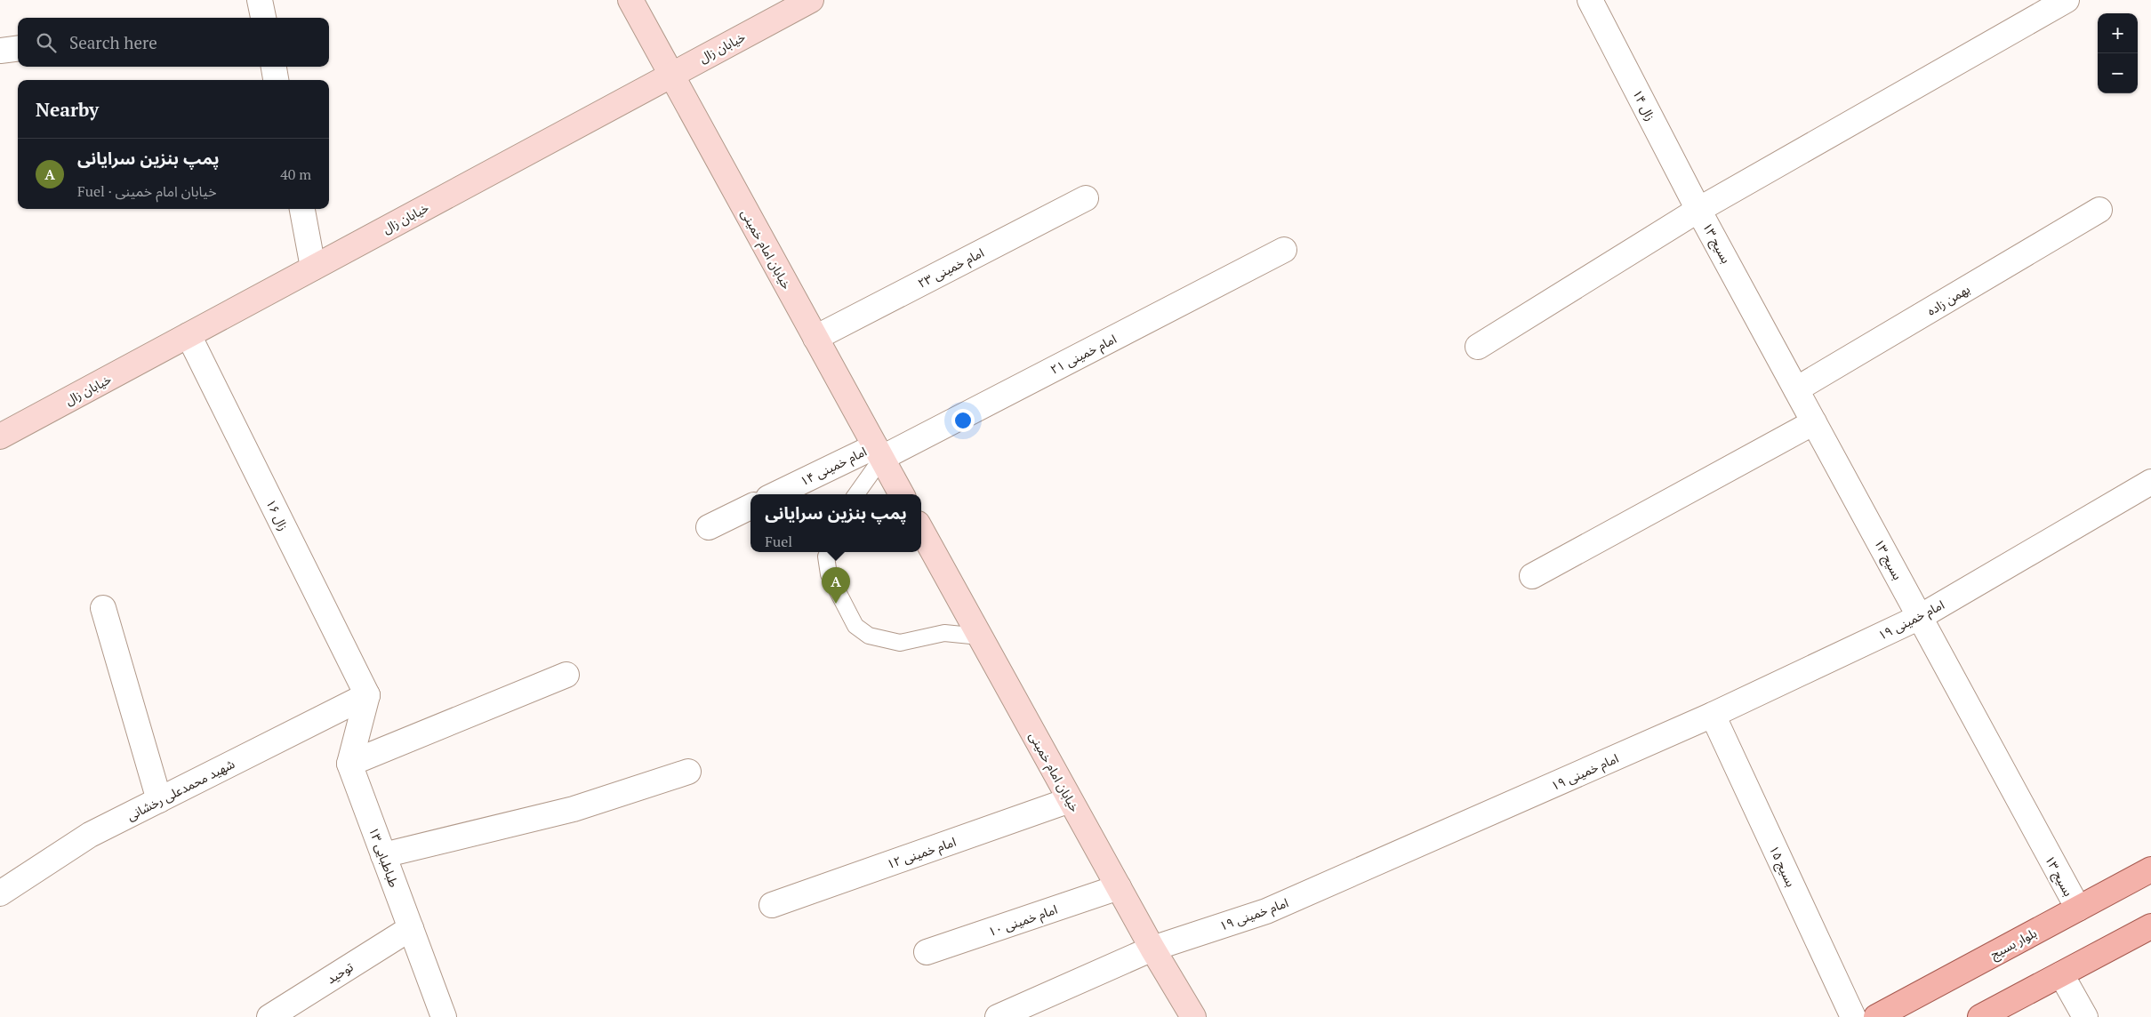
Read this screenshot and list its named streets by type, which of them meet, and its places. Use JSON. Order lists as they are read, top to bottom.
{
  "streets": {
    "main road": ["خیابان زال", "خیابان امام خمینی", "بلوار بسیج"],
    "street": [
      "زال ۱۴",
      "بسیج ۱۳",
      "امام خمینی ۲۳",
      "بهمن زاده",
      "امام خمینی ۲۱",
      "امام خمینی ۱۴",
      "زال ۱۶",
      "امام خمینی ۱۹",
      "شهید محمدعلی رخشانی",
      "امام خمینی ۱۲",
      "طباطبایی ۱۳",
      "بسیج ۱۵",
      "امام خمینی ۱۰",
      "توحید"
    ]
  },
  "crossings": [
    ["خیابان زال", "خیابان امام خمینی"],
    ["خیابان زال", "زال ۱۶"],
    ["زال ۱۴", "بسیج ۱۳"],
    ["بسیج ۱۳", "بهمن زاده"],
    ["بسیج ۱۳", "امام خمینی ۱۹"],
    ["بسیج ۱۳", "بلوار بسیج"],
    ["خیابان امام خمینی", "امام خمینی ۲۳"],
    ["خیابان امام خمینی", "امام خمینی ۲۱"],
    ["خیابان امام خمینی", "امام خمینی ۱۴"],
    ["خیابان امام خمینی", "امام خمینی ۱۹"],
    ["خیابان امام خمینی", "امام خمینی ۱۲"],
    ["خیابان امام خمینی", "امام خمینی ۱۰"],
    ["امام خمینی ۲۱", "امام خمینی ۱۴"],
    ["زال ۱۶", "شهید محمدعلی رخشانی"],
    ["امام خمینی ۱۹", "بسیج ۱۵"],
    ["طباطبایی ۱۳", "توحید"]
  ],
  "page": {
    "map_buttons": ["+", "−"],
    "search": "Search here",
    "heading": "Nearby",
    "list": [
      {
        "mark": "A",
        "name": "پمپ بنزین سرایانی",
        "note": "Fuel · خیابان امام خمینی",
        "value": "40 m"
      }
    ],
    "popup": ["پمپ بنزین سرایانی", "Fuel"],
    "pins": "A"
  }
}
